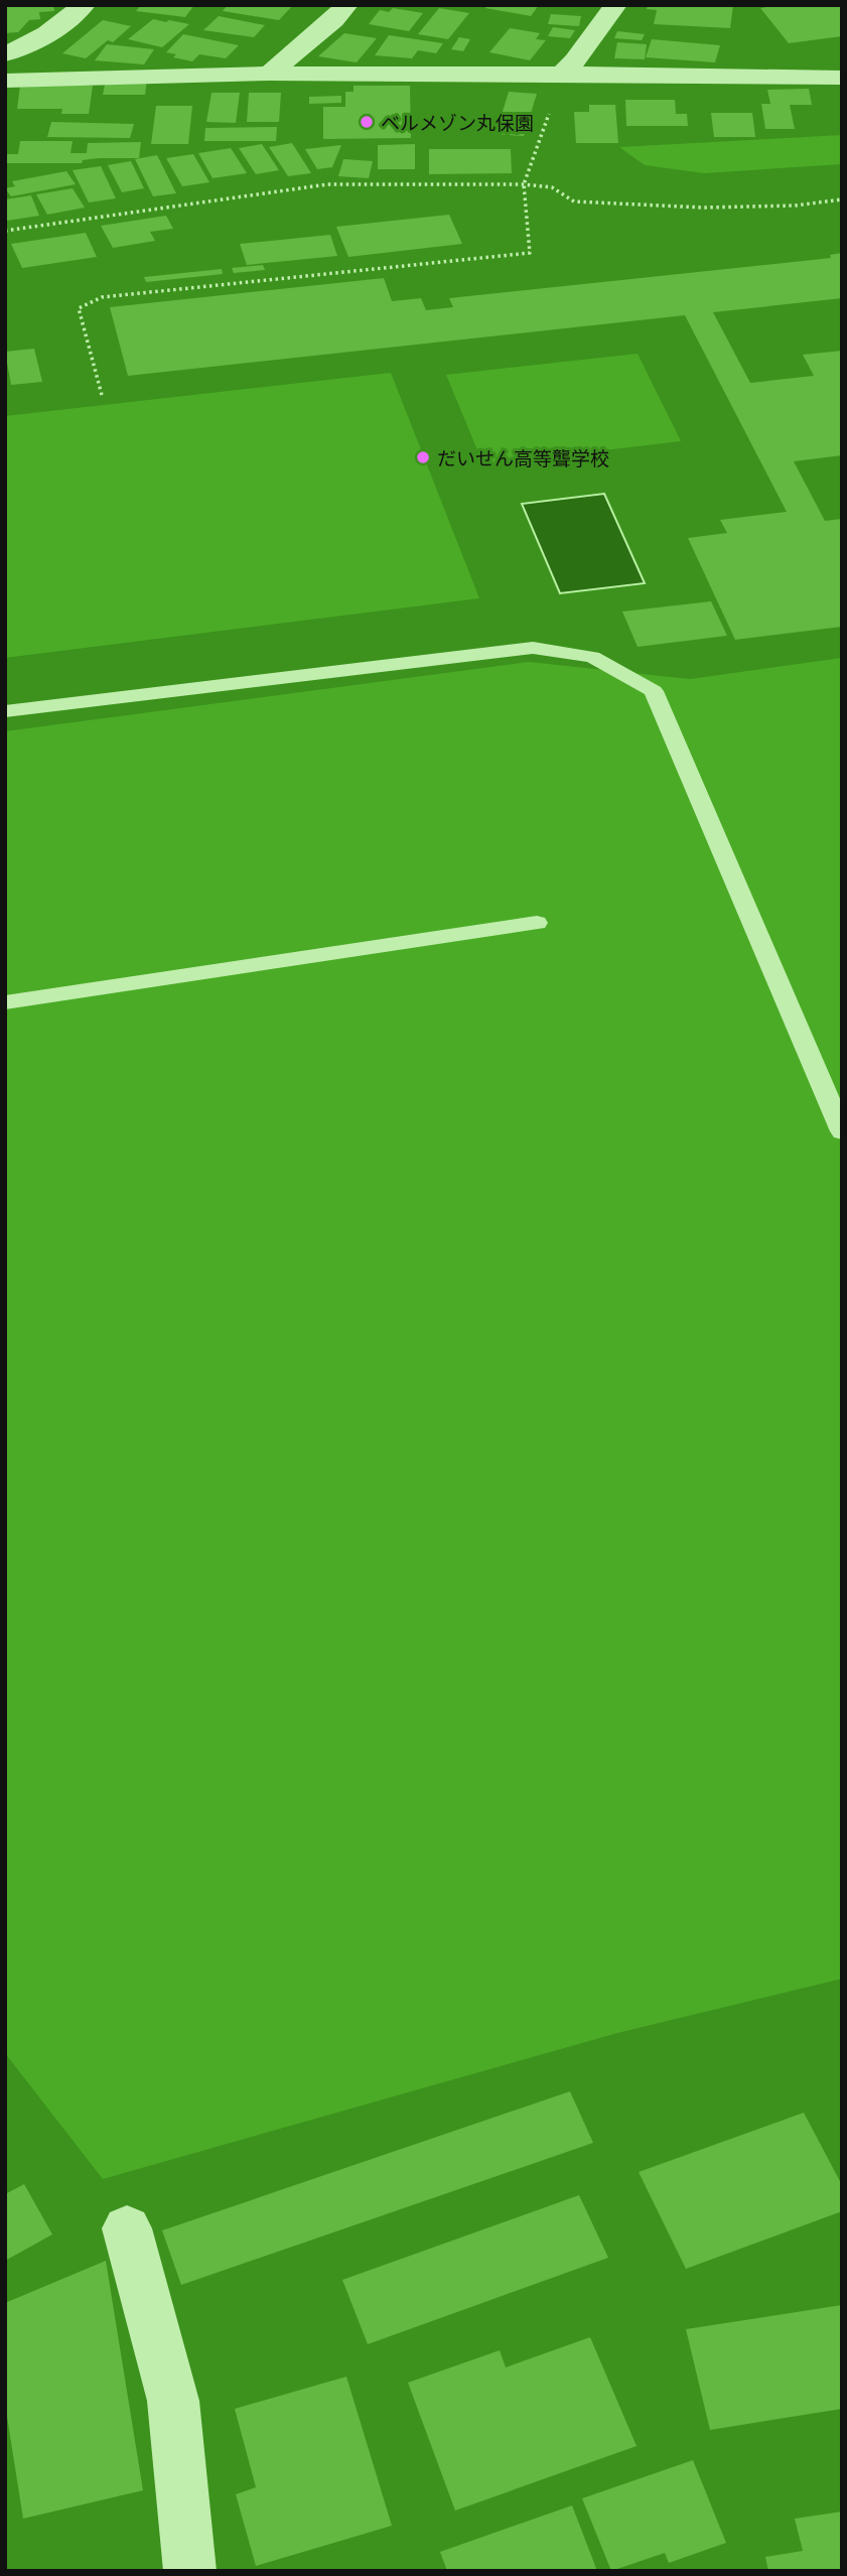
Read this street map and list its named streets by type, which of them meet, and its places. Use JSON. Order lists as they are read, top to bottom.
{
  "places": ["ベルメゾン丸保園", "だいせん高等聾学校"]
}
